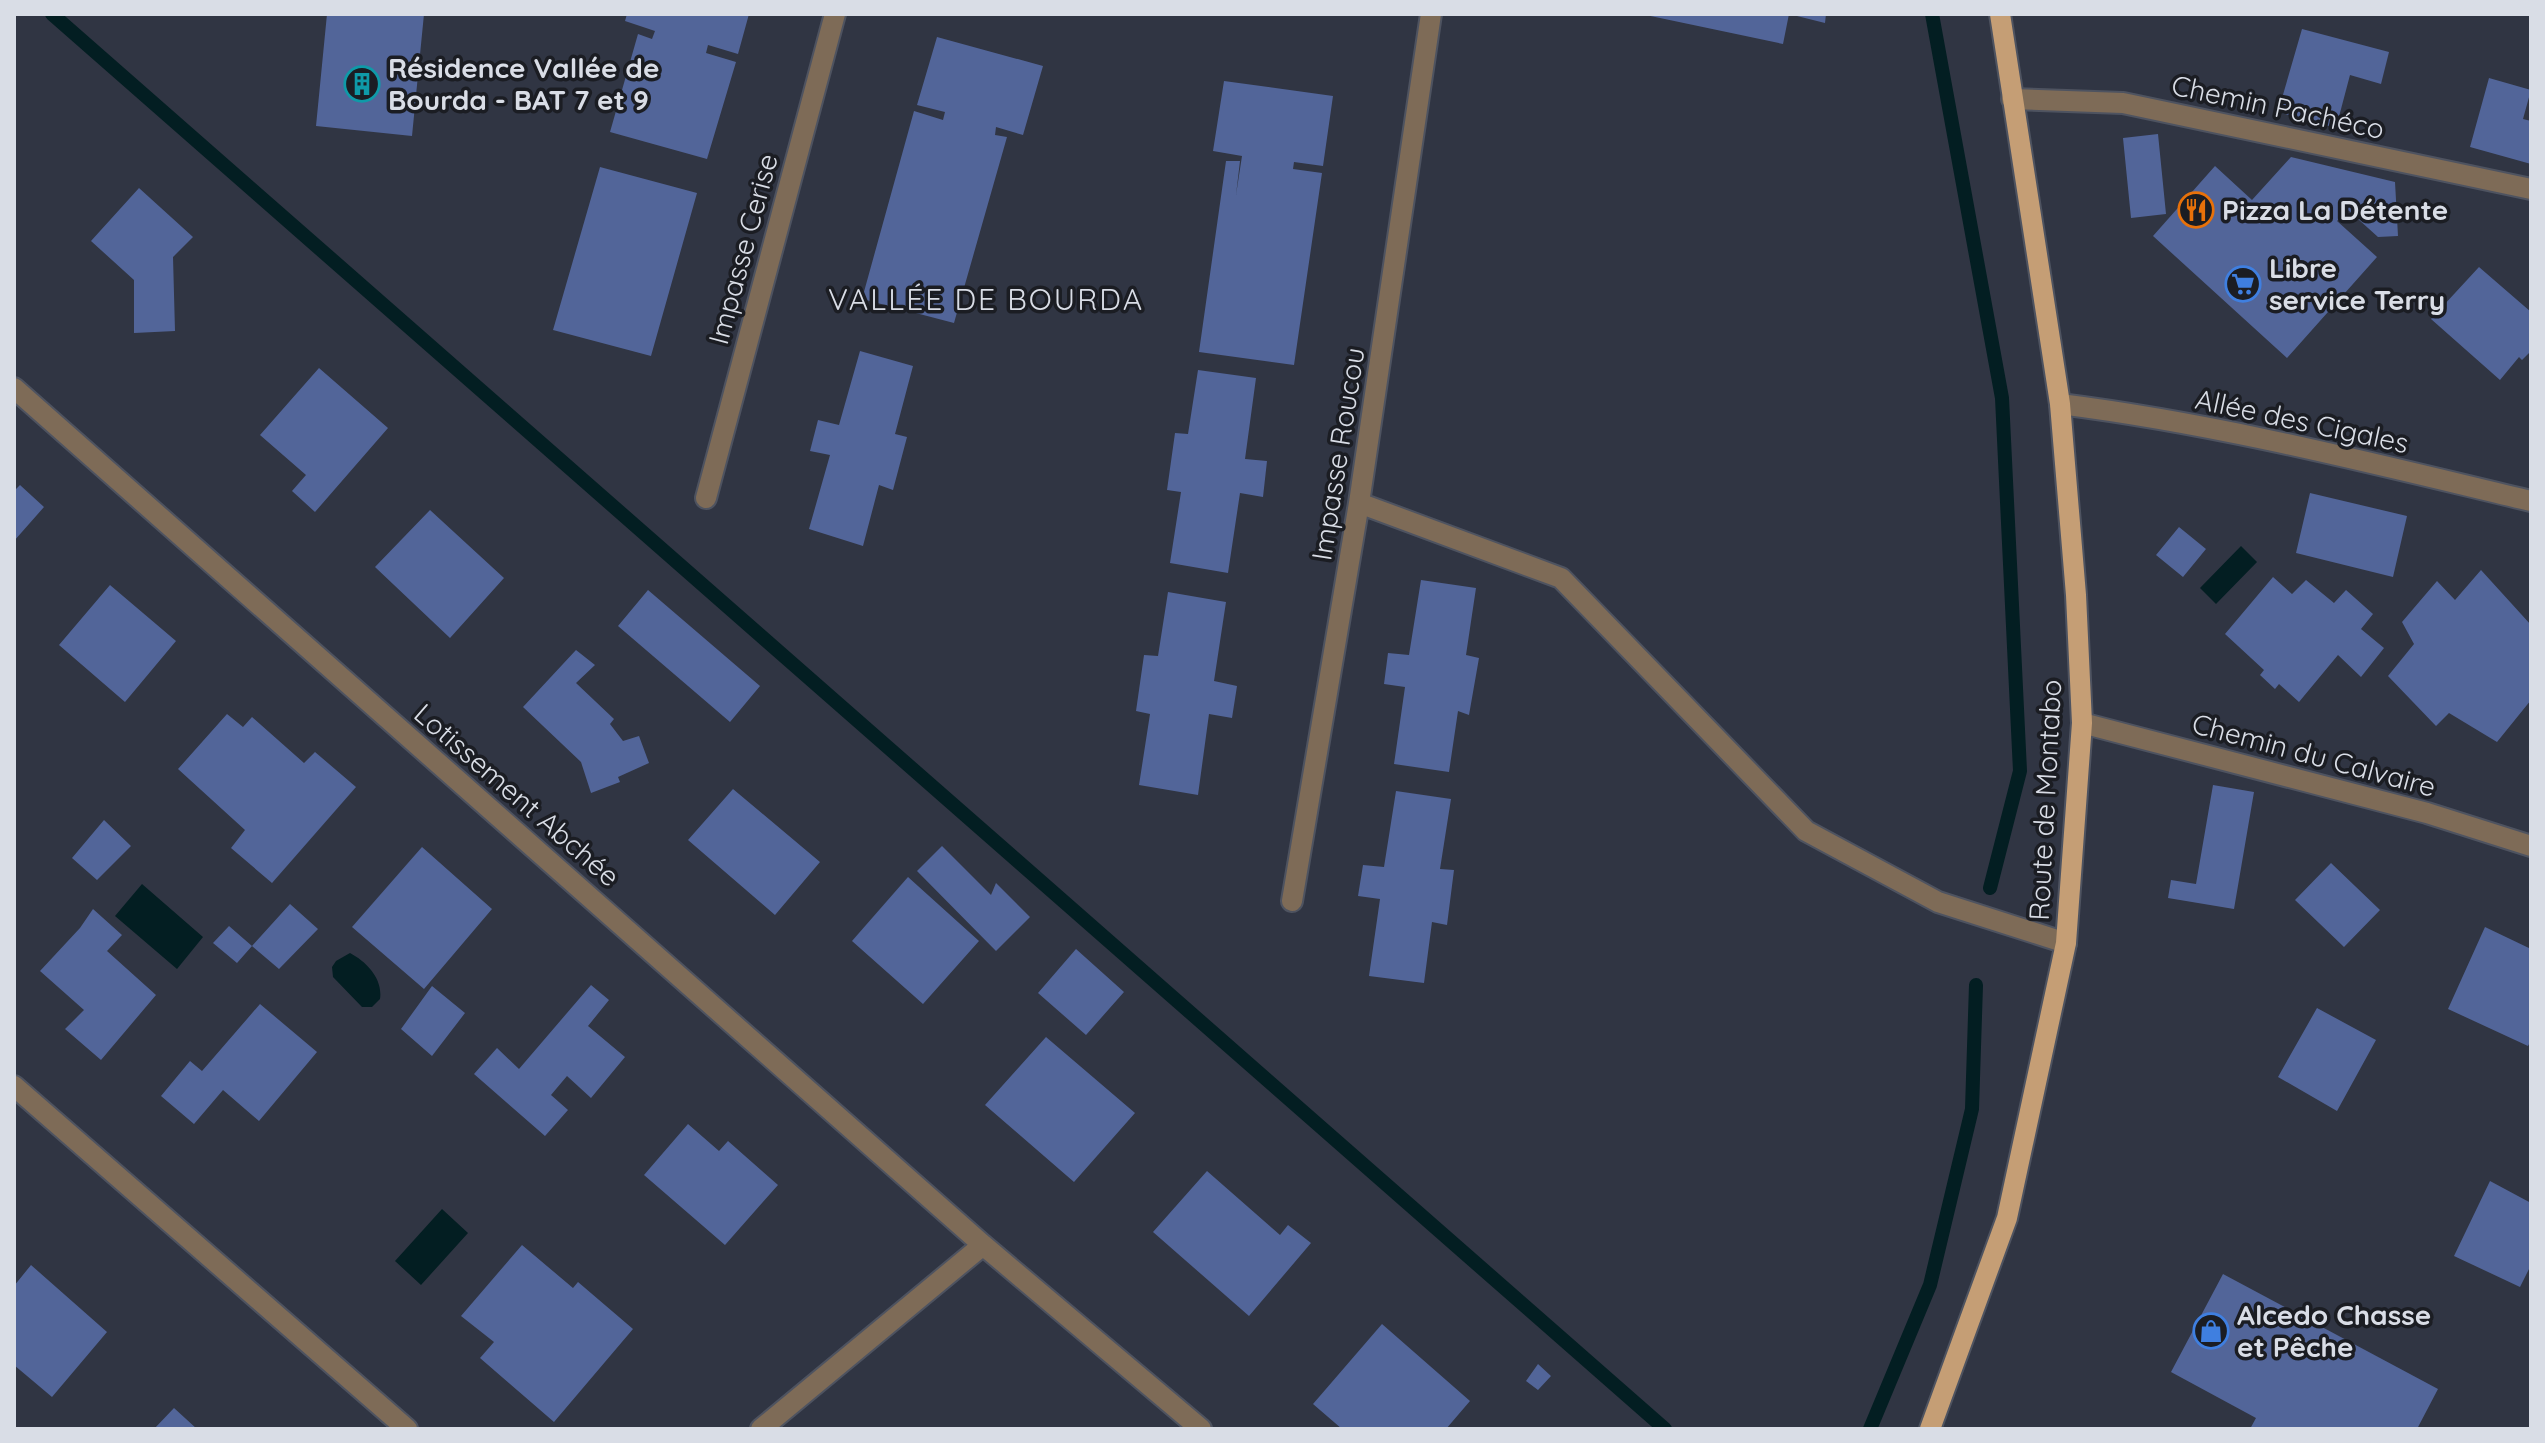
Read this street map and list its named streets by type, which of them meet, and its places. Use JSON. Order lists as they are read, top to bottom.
{
  "streets": {
    "main road": ["Route de Montabo"],
    "street": [
      "Chemin Pachéco",
      "Impasse Cerise",
      "Allée des Cigales",
      "Impasse Roucou",
      "Chemin du Calvaire",
      "Lotissement Abchée"
    ]
  },
  "crossings": [
    ["Chemin Pachéco", "Route de Montabo"],
    ["Allée des Cigales", "Route de Montabo"],
    ["Chemin du Calvaire", "Route de Montabo"]
  ],
  "districts": ["VALLÉE DE BOURDA"],
  "places": {
    "building": ["Résidence Vallée de Bourda - BAT 7 et 9"],
    "restaurant": ["Pizza La Détente"],
    "supermarket": ["Libre service Terry"],
    "shop": ["Alcedo Chasse et Pêche"]
  }
}
